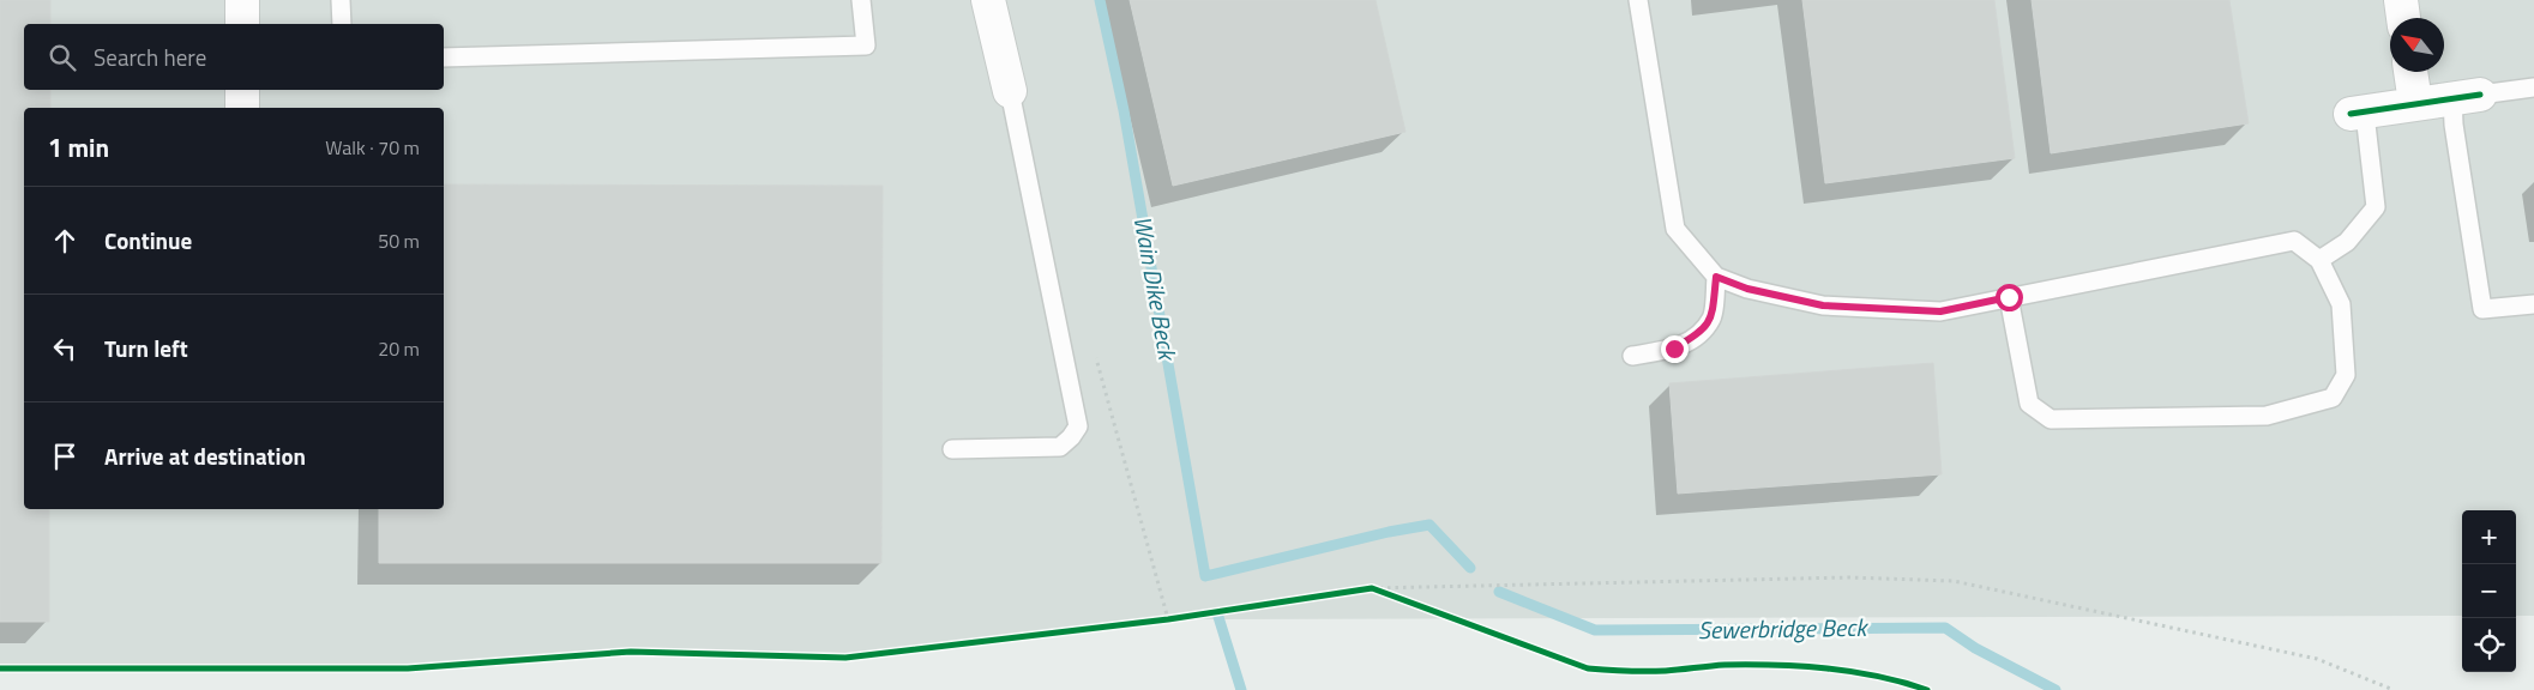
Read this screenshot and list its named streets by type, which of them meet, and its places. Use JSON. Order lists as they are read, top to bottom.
{
  "water": ["Wain Dike Beck", "Sewerbridge Beck"],
  "north": "top left",
  "page": {
    "search": "Search here",
    "heading": ["1 min", "Walk · 70 m"],
    "list": [
      ["Continue", "50 m"],
      ["Turn left", "20 m"],
      "Arrive at destination"
    ],
    "map_buttons": ["+", "−"]
  }
}
